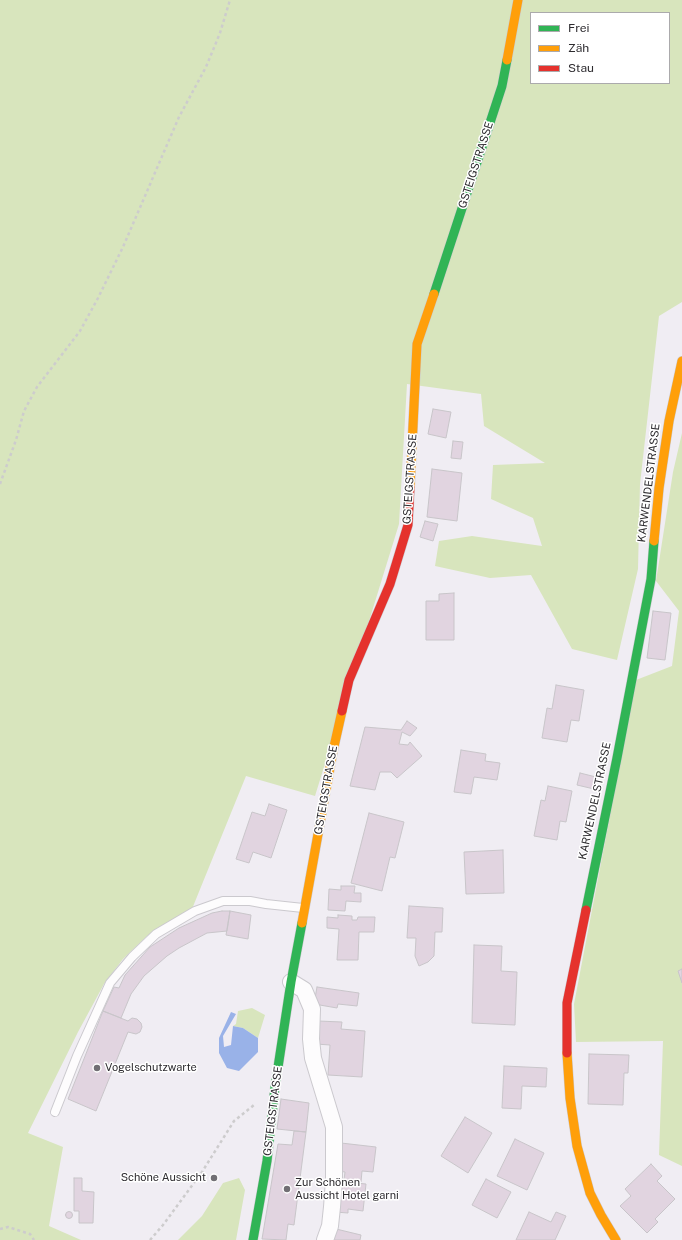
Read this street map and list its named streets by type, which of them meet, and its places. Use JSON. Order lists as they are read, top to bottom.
{
  "streets": {
    "street": ["GSTEIGSTRASSE", "KARWENDELSTRASSE"]
  },
  "places": ["Vogelschutzwarte", "Schöne Aussicht", "Zur Schönen Aussicht Hotel garni"],
  "legend": ["Frei", "Zäh", "Stau"]
}
